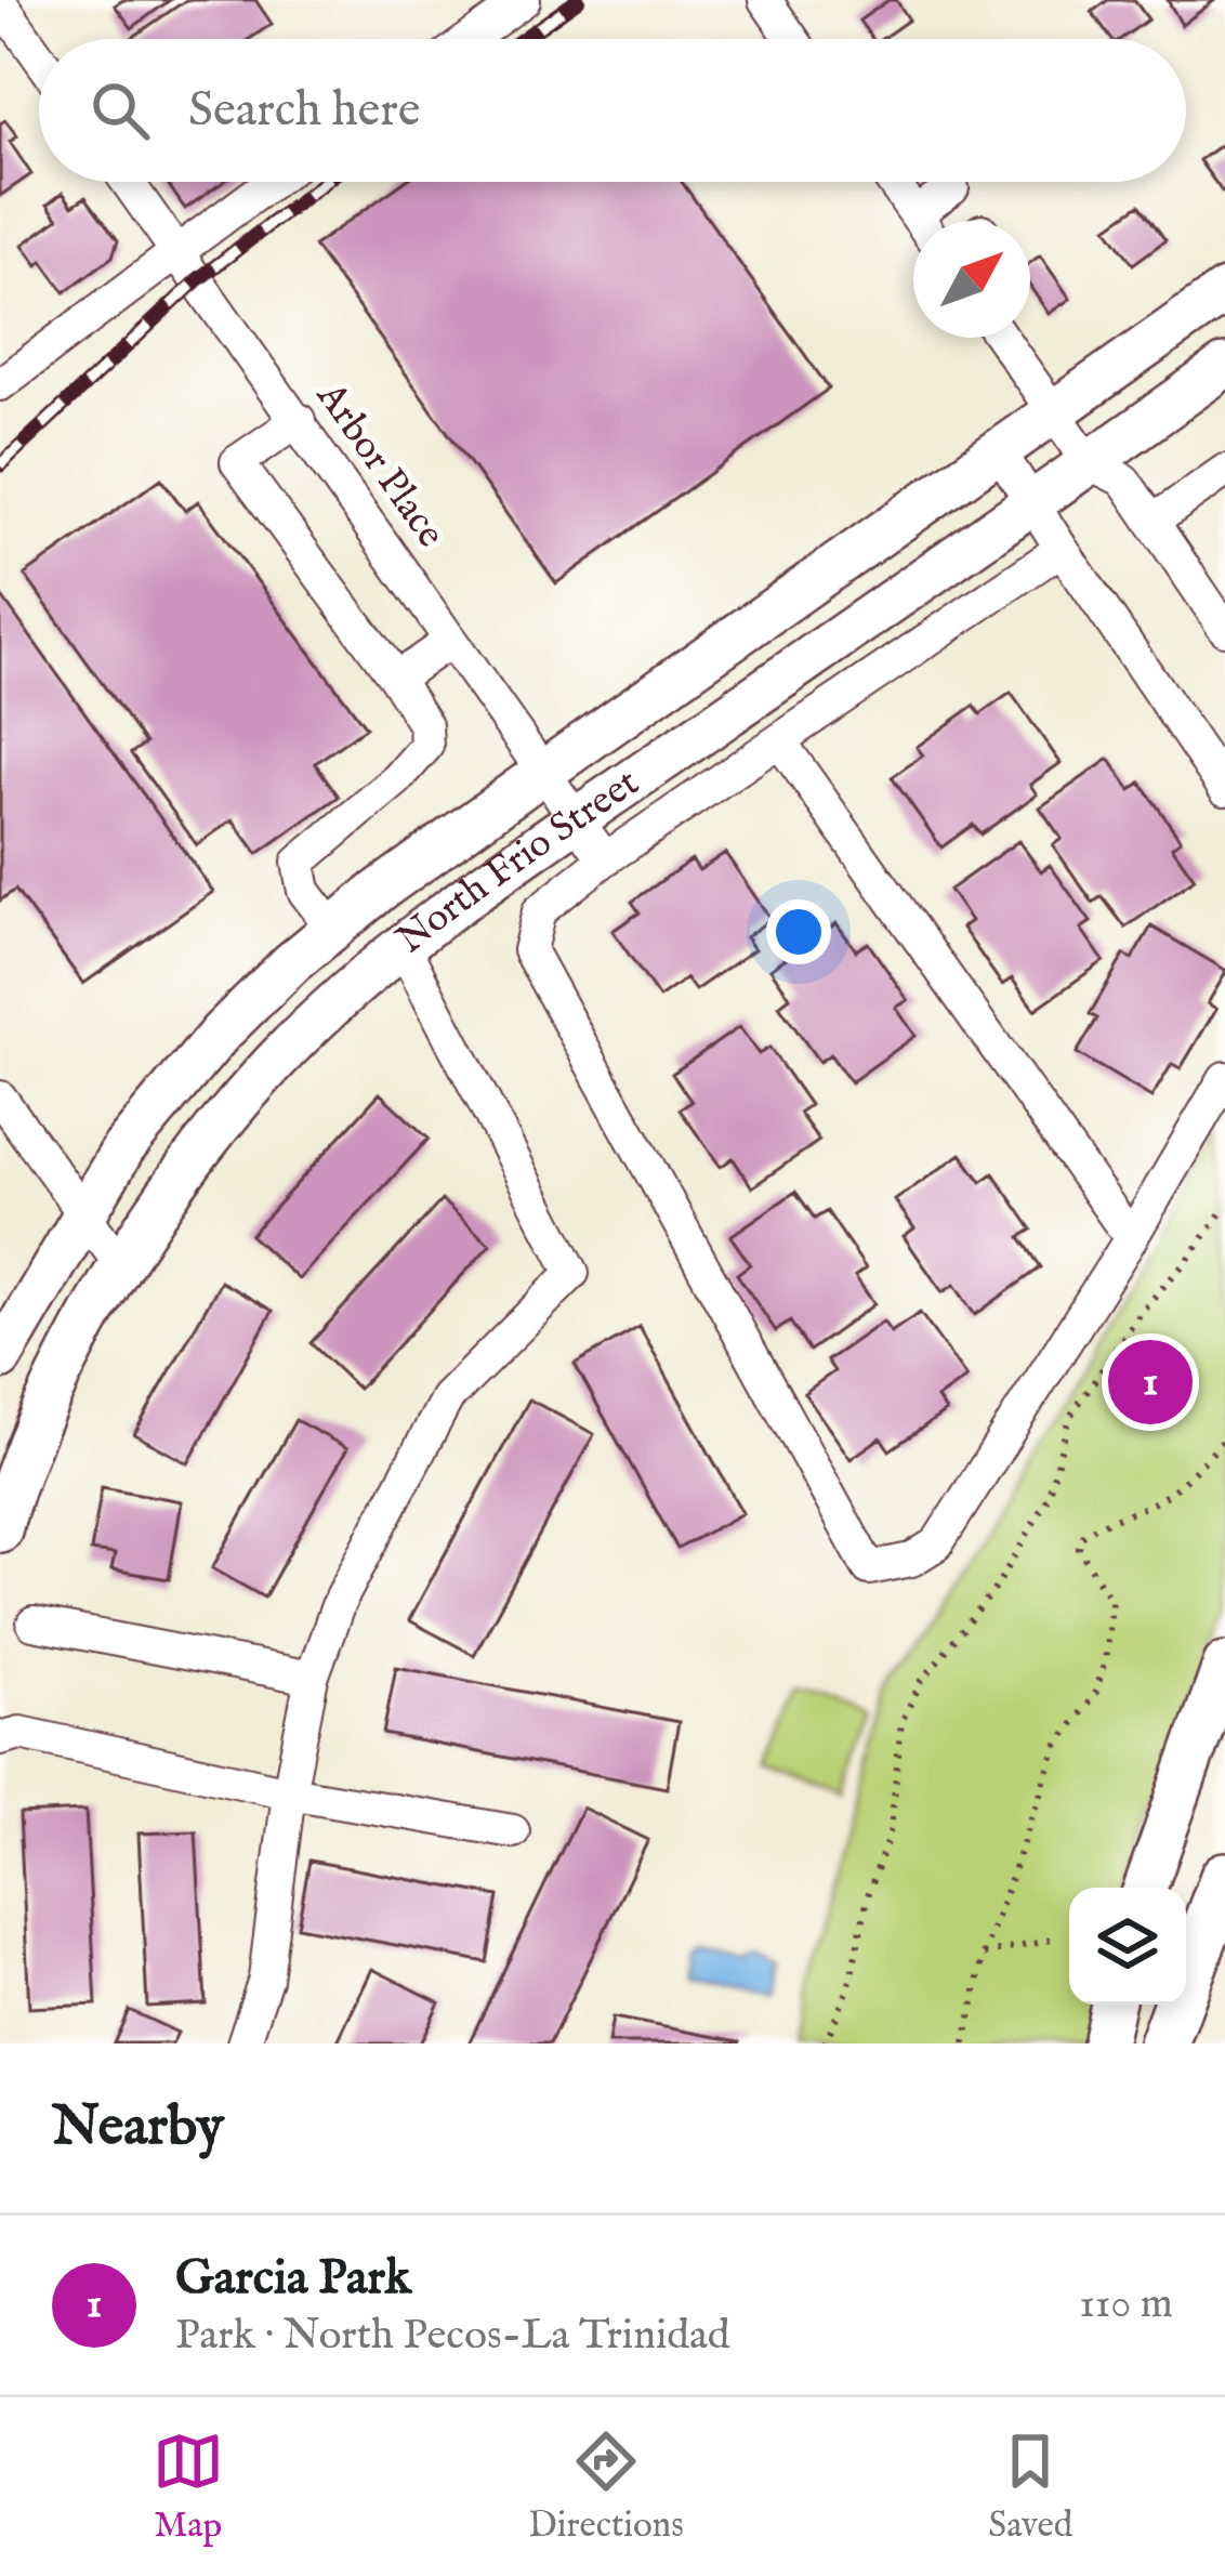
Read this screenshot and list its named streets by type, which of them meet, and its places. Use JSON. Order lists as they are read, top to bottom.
{
  "streets": {
    "main road": ["North Frio Street"],
    "street": ["Arbor Place"]
  },
  "crossings": [
    ["Arbor Place", "North Frio Street"]
  ],
  "north": "top right",
  "page": {
    "search": "Search here",
    "pins": "1",
    "heading": "Nearby",
    "list": [
      {
        "mark": "1",
        "name": "Garcia Park",
        "note": "Park · North Pecos-La Trinidad",
        "value": "110 m"
      }
    ],
    "nav": ["Map", "Directions", "Saved"]
  }
}
